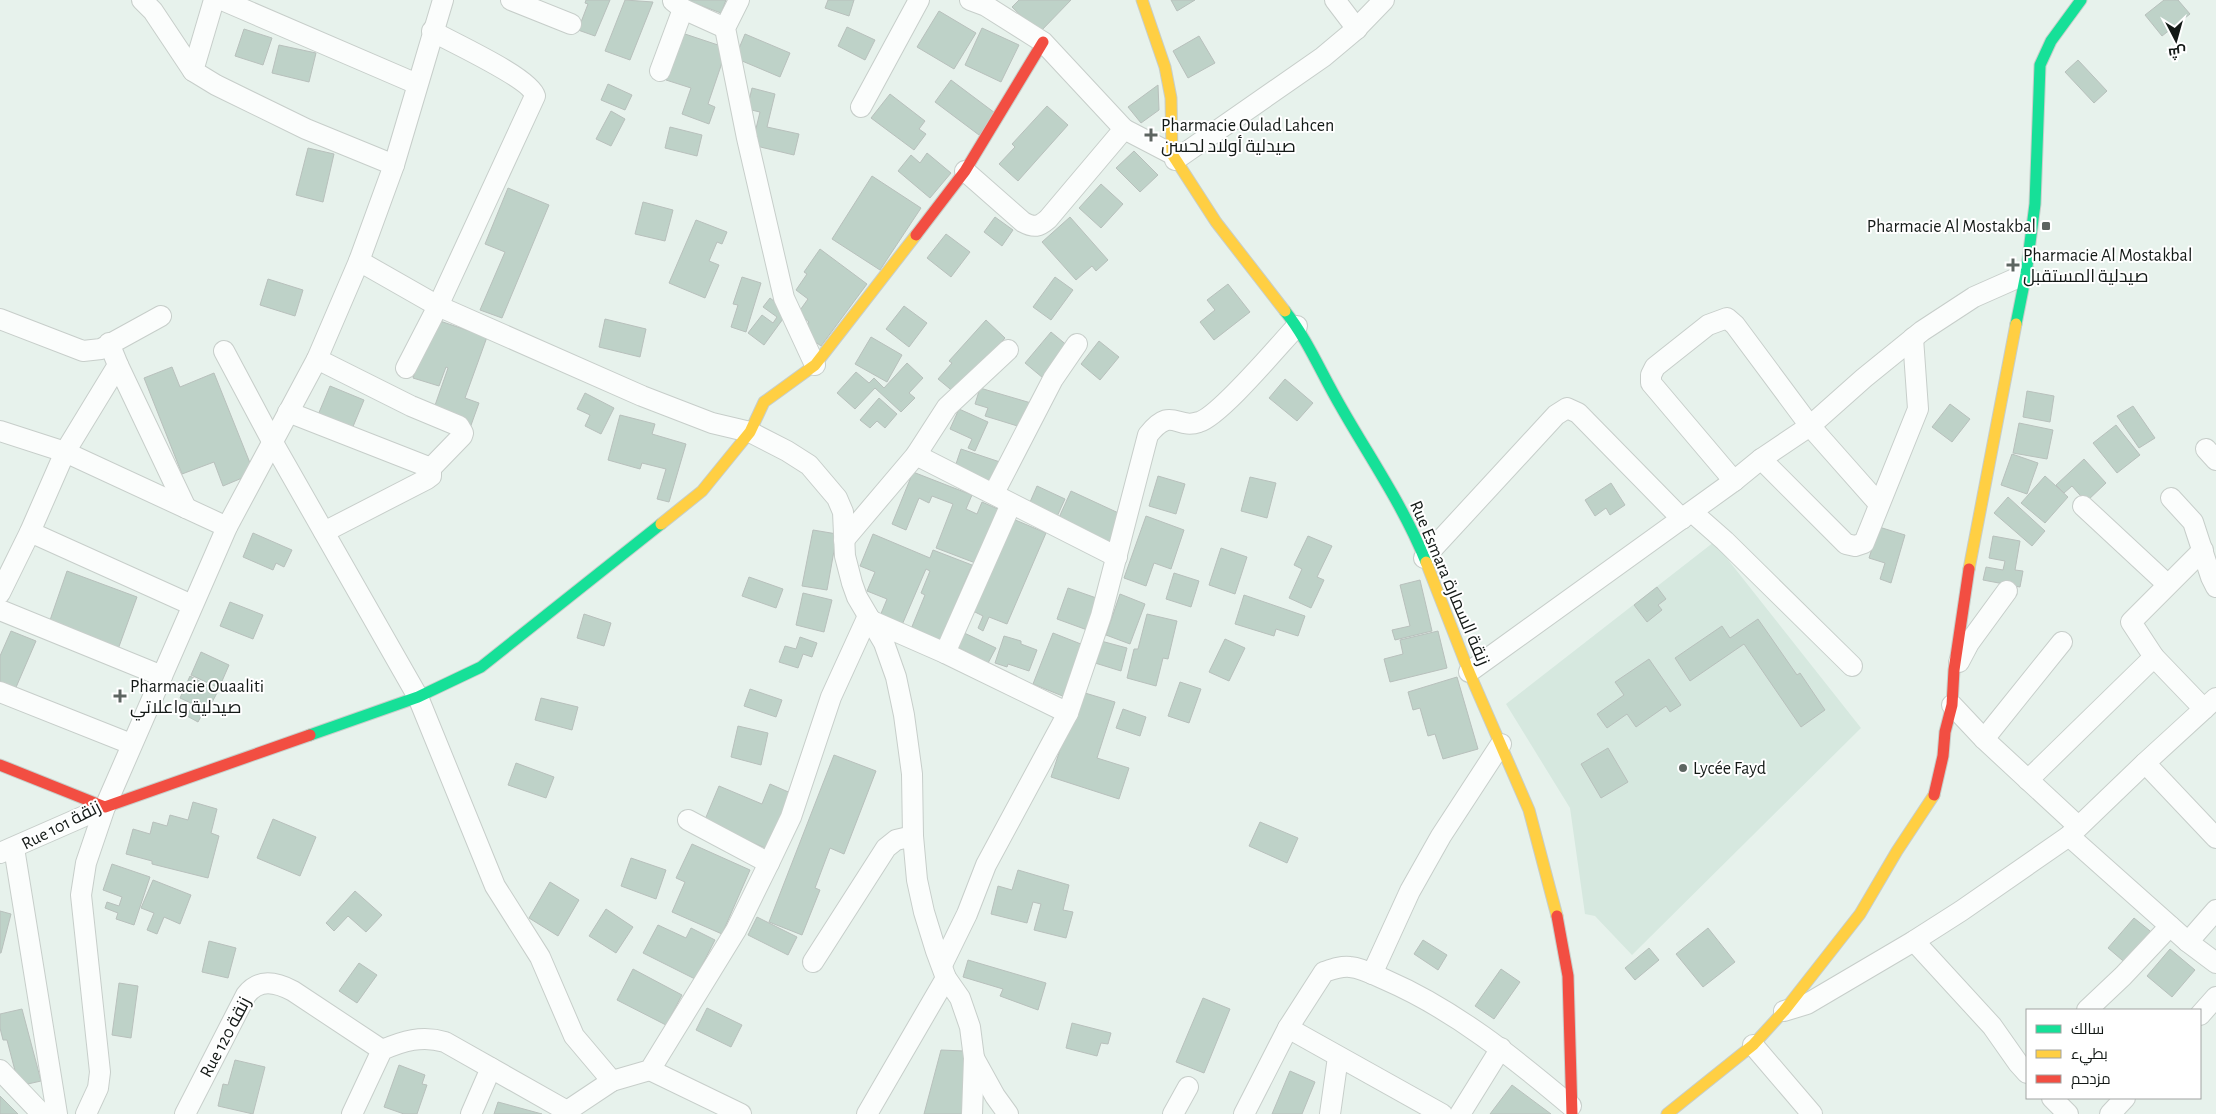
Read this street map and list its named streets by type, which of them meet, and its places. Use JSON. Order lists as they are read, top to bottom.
{
  "streets": {
    "street": ["Rue Esmara زنقة السمارة", "Rue 101 زنقة", "Rue 120 زنقة"]
  },
  "places": {
    "health": ["Pharmacie Oulad Lahcen صيدلية أولاد لحسن", "Pharmacie Al Mostakbal صيدلية المستقبل", "Pharmacie Ouaaliti صيدلية واعلاتي"],
    "transit": ["Pharmacie Al Mostakbal"],
    "other": ["Lycée Fayd"]
  },
  "legend": ["سالك", "بطيء", "مزدحم"],
  "north": "bottom"
}
